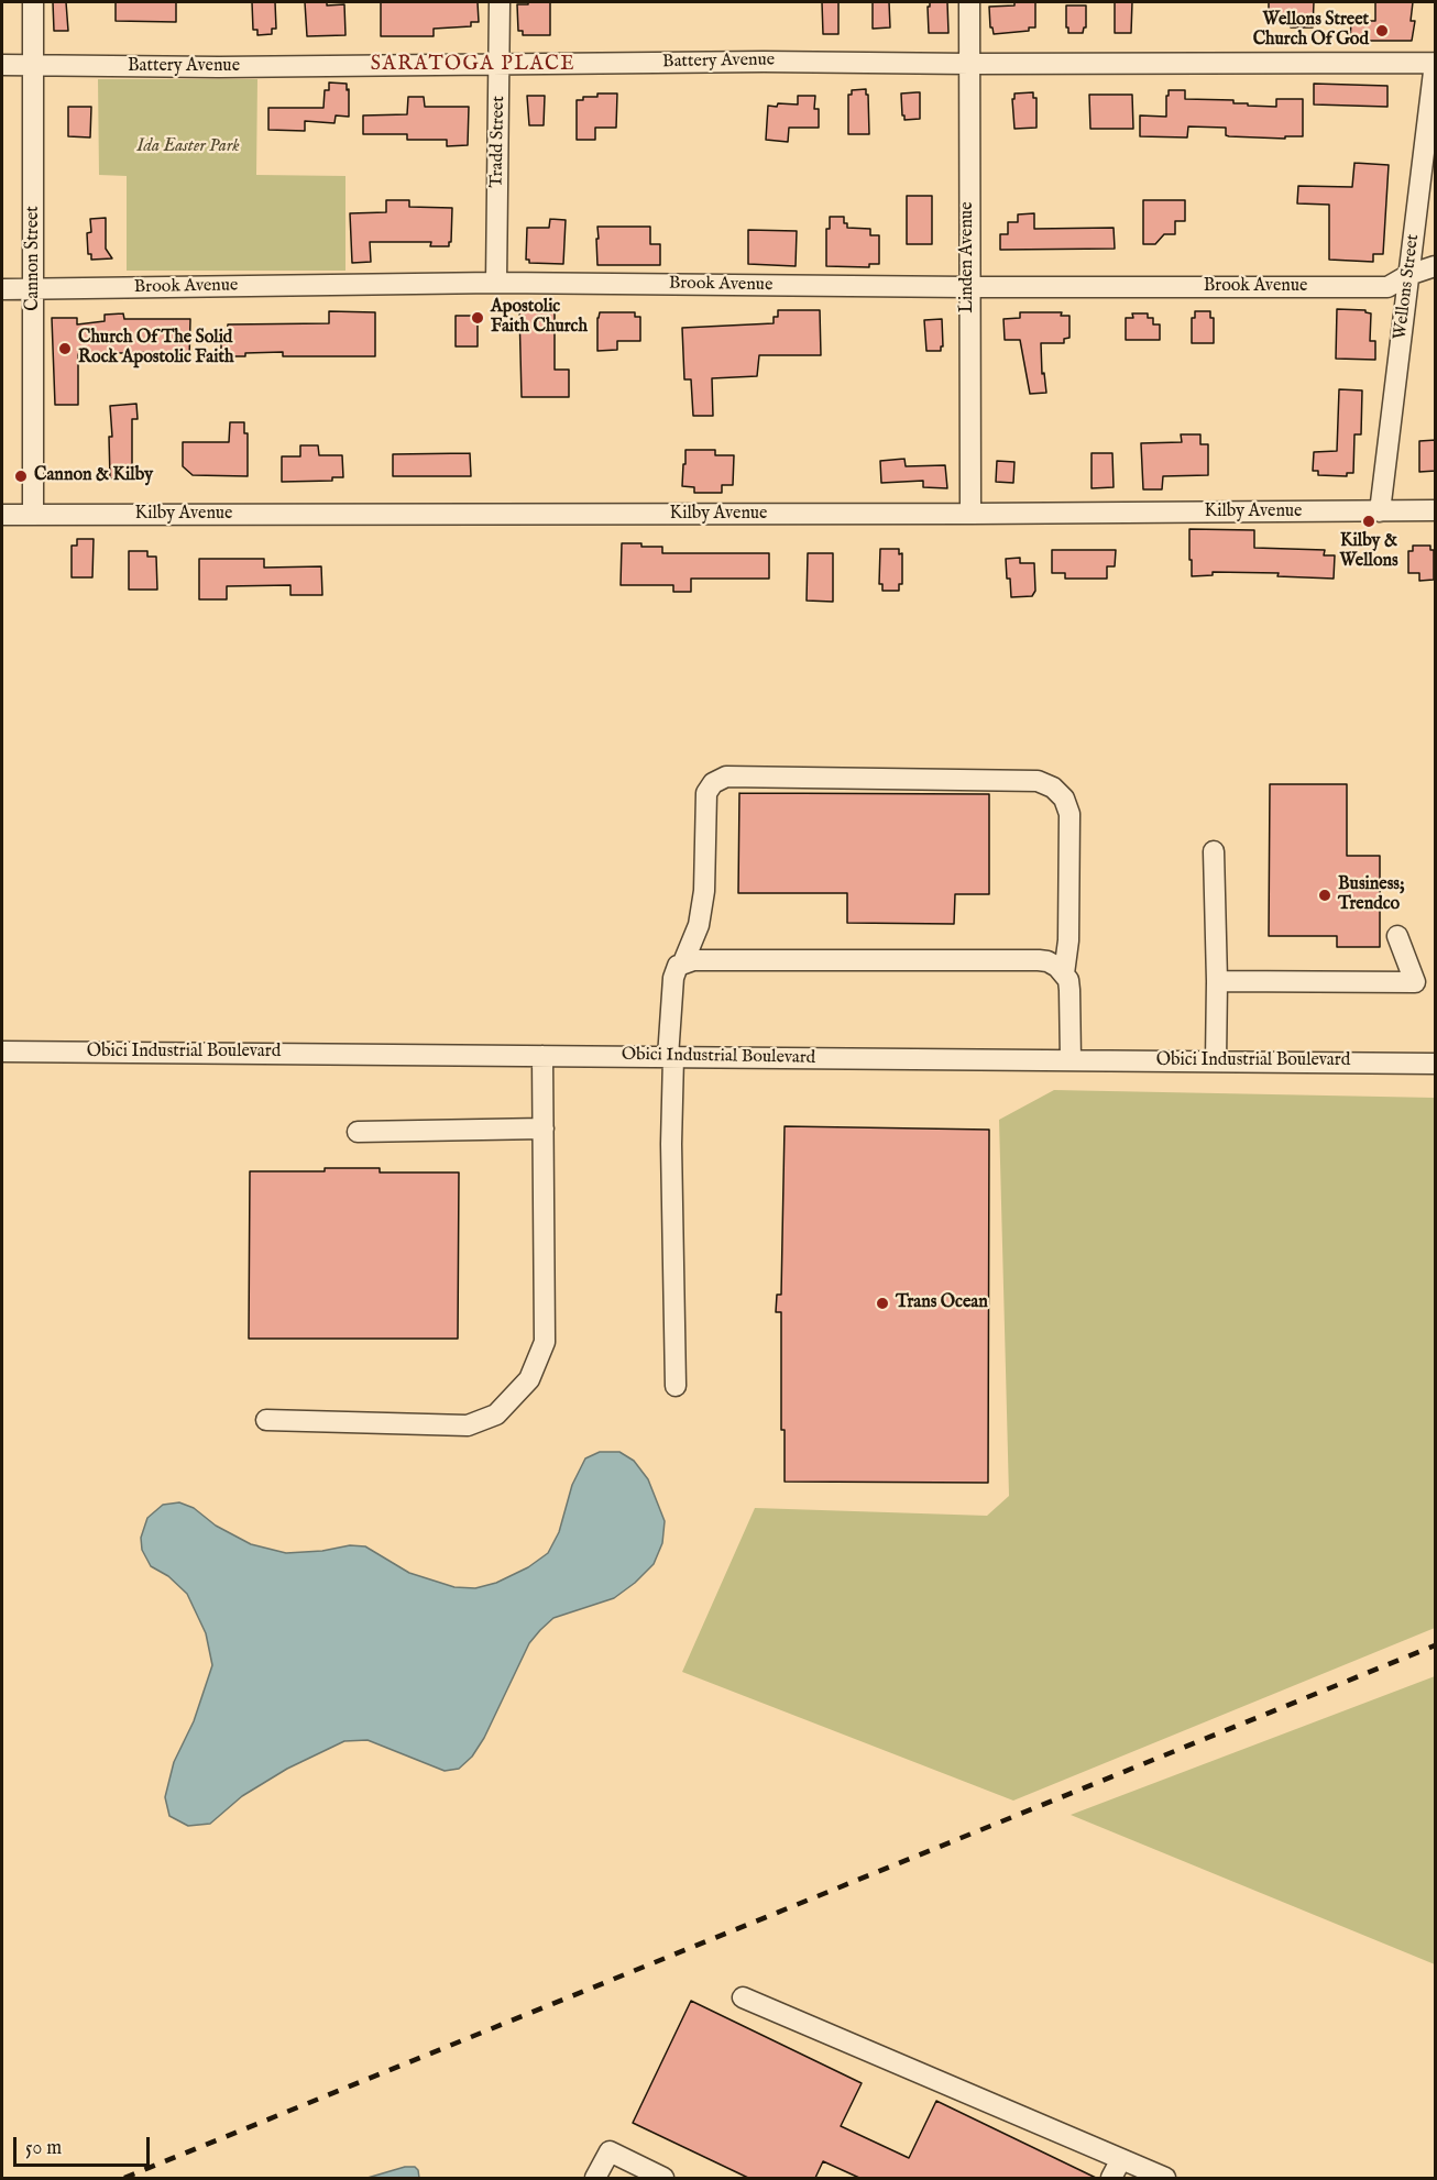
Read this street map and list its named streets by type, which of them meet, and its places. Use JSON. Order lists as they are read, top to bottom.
{
  "streets": {
    "street": [
      "Battery Avenue",
      "Tradd Street",
      "Linden Avenue",
      "Cannon Street",
      "Brook Avenue",
      "Wellons Street",
      "Kilby Avenue",
      "Obici Industrial Boulevard"
    ]
  },
  "crossings": [
    ["Battery Avenue", "Tradd Street"],
    ["Battery Avenue", "Linden Avenue"],
    ["Battery Avenue", "Cannon Street"],
    ["Battery Avenue", "Wellons Street"],
    ["Tradd Street", "Brook Avenue"],
    ["Linden Avenue", "Brook Avenue"],
    ["Linden Avenue", "Kilby Avenue"],
    ["Cannon Street", "Brook Avenue"],
    ["Cannon Street", "Kilby Avenue"],
    ["Brook Avenue", "Wellons Street"],
    ["Wellons Street", "Kilby Avenue"]
  ],
  "districts": ["SARATOGA PLACE"],
  "parks": ["Ida Easter Park"],
  "places": [
    "Wellons Street Church Of God",
    "Apostolic Faith Church",
    "Church Of The Solid Rock Apostolic Faith",
    "Cannon & Kilby",
    "Kilby & Wellons",
    "Business; Trendco",
    "Trans Ocean"
  ],
  "scale_bar": "50 m"
}
